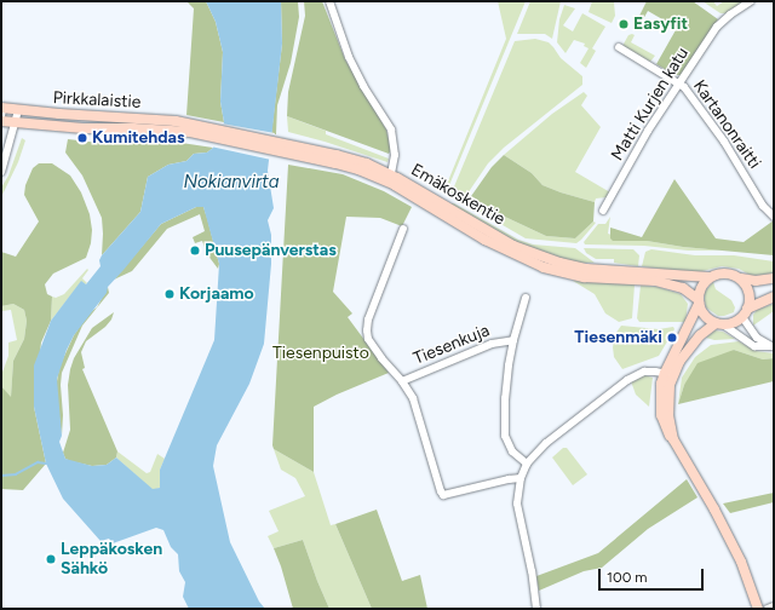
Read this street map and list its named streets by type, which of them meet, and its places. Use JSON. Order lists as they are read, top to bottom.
{
  "streets": {
    "main road": ["Pirkkalaistie", "Emäkoskentie"],
    "street": ["Matti Kurjen katu", "Kartanonraitti", "Tiesenkuja"]
  },
  "crossings": [
    ["Pirkkalaistie", "Emäkoskentie"],
    ["Matti Kurjen katu", "Kartanonraitti"]
  ],
  "water": ["Nokianvirta"],
  "parks": ["Tiesenpuisto"],
  "places": [
    "Easyfit",
    "Kumitehdas",
    "Puusepänverstas",
    "Korjaamo",
    "Tiesenmäki",
    "Leppäkosken Sähkö"
  ],
  "scale_bar": "100 m"
}
